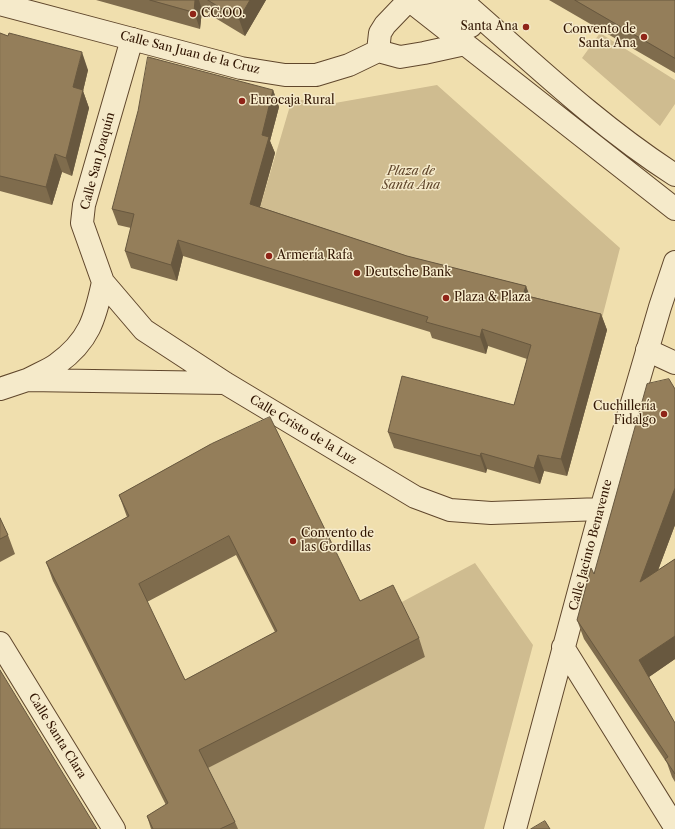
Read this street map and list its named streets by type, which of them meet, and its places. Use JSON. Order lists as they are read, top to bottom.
{
  "streets": {
    "street": [
      "Calle San Juan de la Cruz",
      "Calle San Joaquín",
      "Calle Cristo de la Luz",
      "Calle Jacinto Benavente",
      "Calle Santa Clara"
    ]
  },
  "crossings": [
    ["Calle San Juan de la Cruz", "Calle San Joaquín"],
    ["Calle San Joaquín", "Calle Cristo de la Luz"],
    ["Calle Cristo de la Luz", "Calle Jacinto Benavente"]
  ],
  "parks": ["Plaza de Santa Ana"],
  "places": [
    "CC.OO.",
    "Santa Ana",
    "Convento de Santa Ana",
    "Eurocaja Rural",
    "Armería Rafa",
    "Deutsche Bank",
    "Plaza & Plaza",
    "Cuchillería Fidalgo",
    "Convento de las Gordillas"
  ]
}
